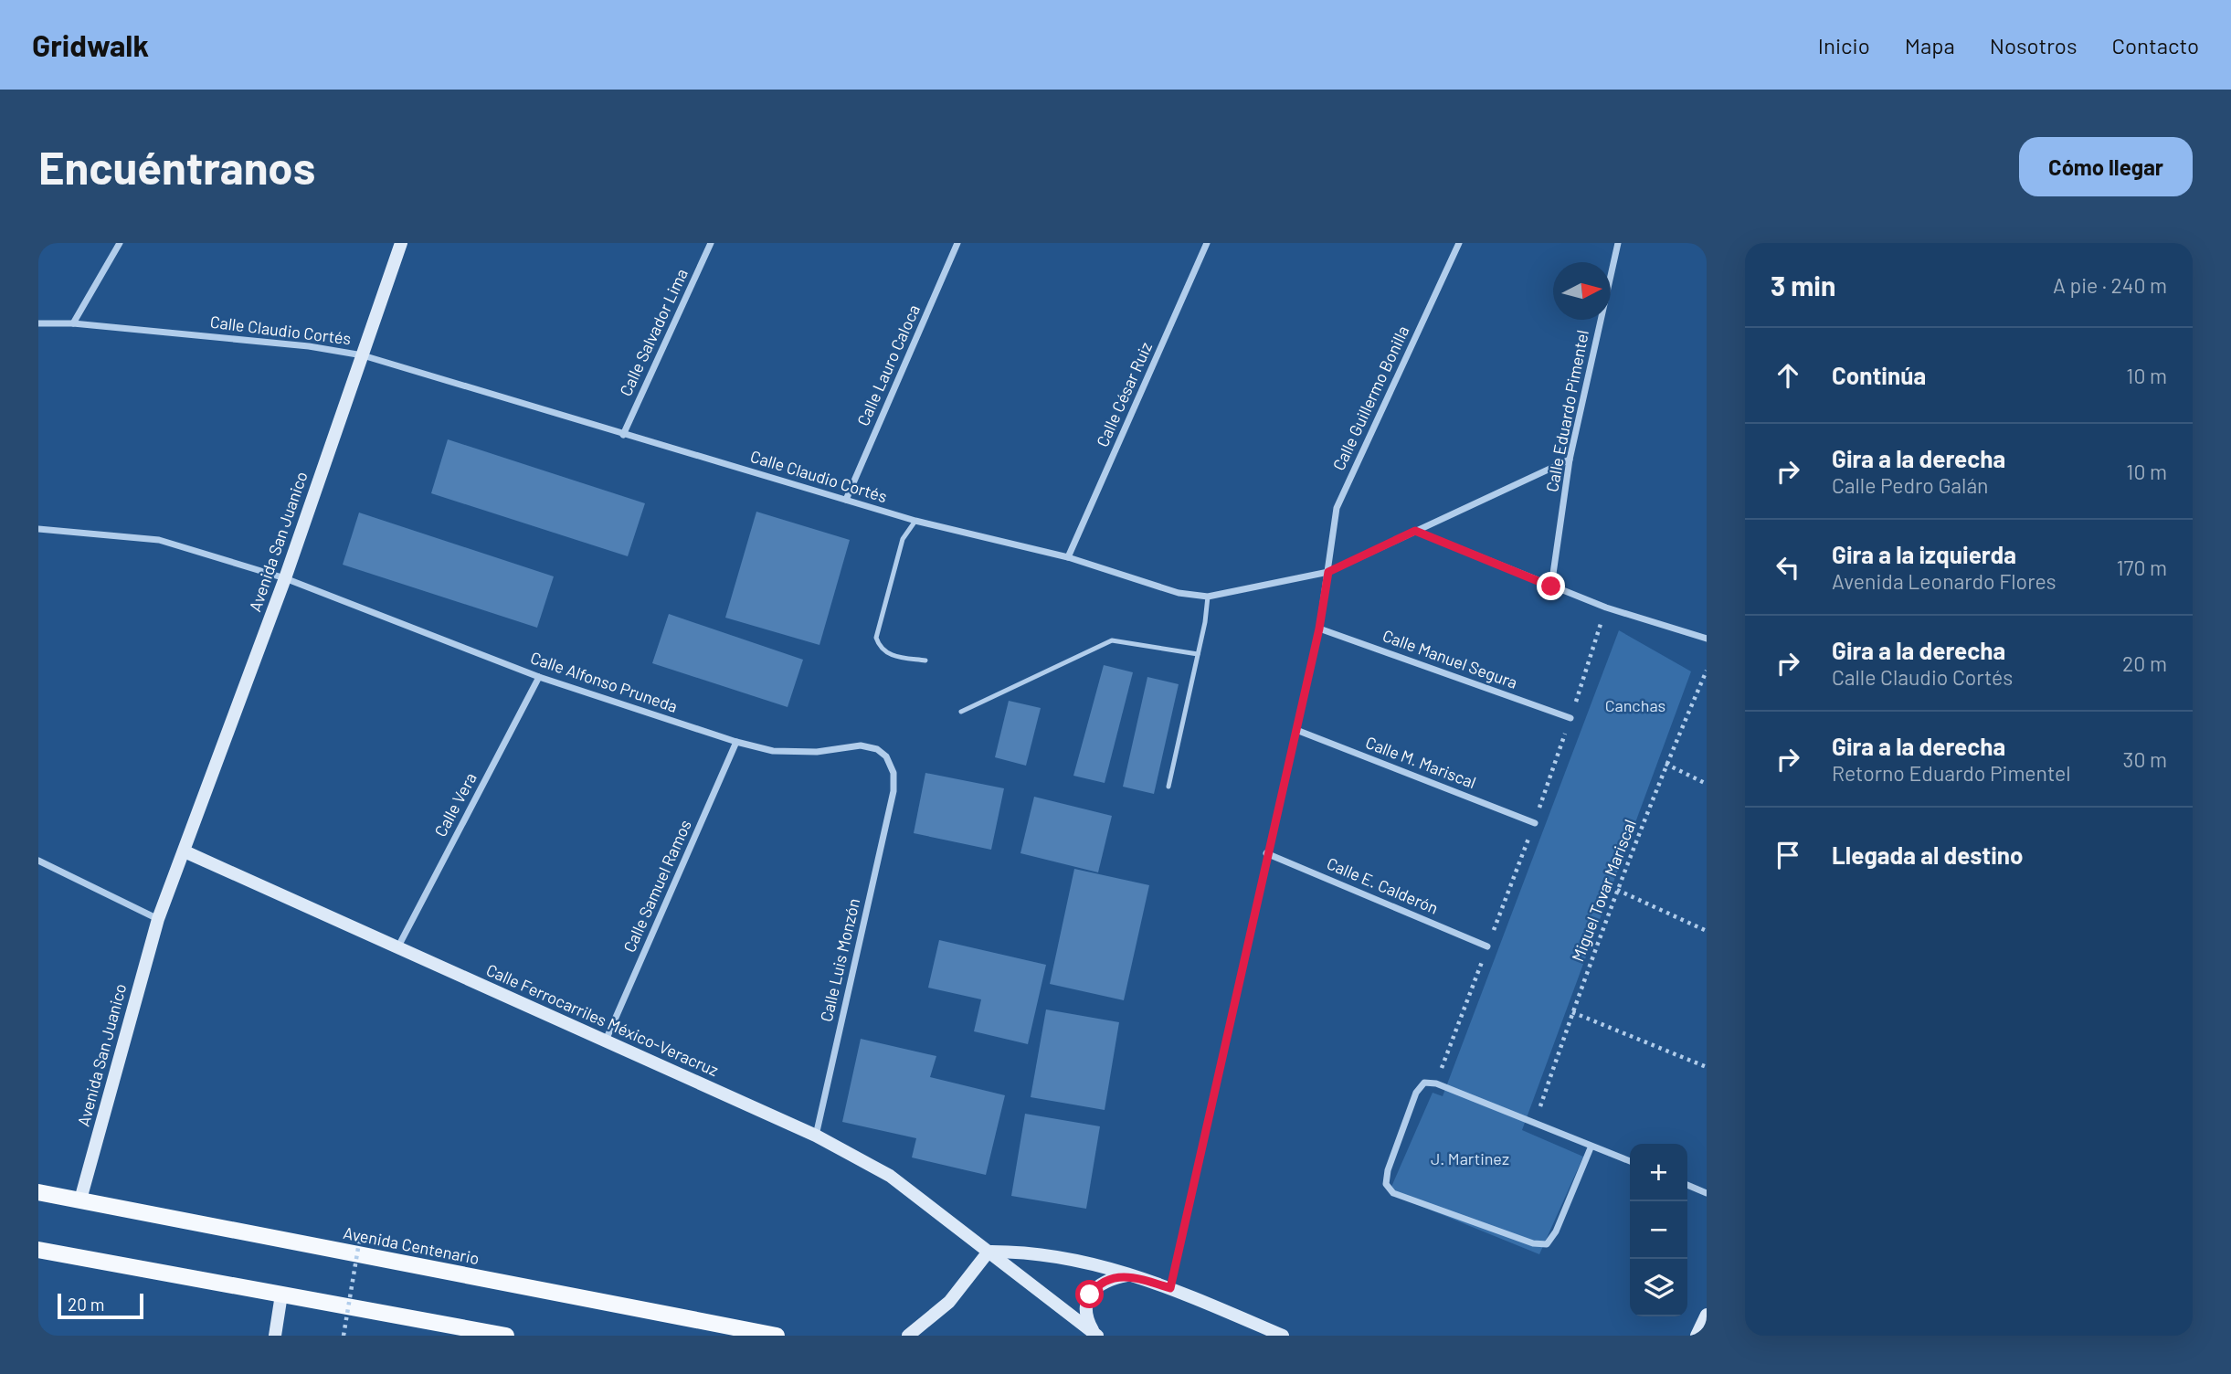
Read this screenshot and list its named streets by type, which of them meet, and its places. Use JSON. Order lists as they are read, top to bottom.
{
  "streets": {
    "main road": ["Avenida Centenario"],
    "street": [
      "Calle Claudio Cortés",
      "Calle Salvador Lima",
      "Calle Lauro Caloca",
      "Calle César Ruiz",
      "Calle Guillermo Bonilla",
      "Calle Eduardo Pimentel",
      "Avenida San Juanico",
      "Calle Manuel Segura",
      "Calle Alfonso Pruneda",
      "Calle M. Mariscal",
      "Calle Vera",
      "Calle Samuel Ramos",
      "Calle E. Calderón",
      "Calle Luis Monzón",
      "Calle Ferrocarriles México-Veracruz"
    ],
    "path": ["Miguel Tovar Mariscal"]
  },
  "crossings": [
    ["Calle Claudio Cortés", "Calle Salvador Lima"],
    ["Calle Claudio Cortés", "Calle Lauro Caloca"],
    ["Calle Claudio Cortés", "Calle César Ruiz"],
    ["Calle Claudio Cortés", "Calle Guillermo Bonilla"],
    ["Calle Claudio Cortés", "Calle Eduardo Pimentel"],
    ["Calle Claudio Cortés", "Avenida San Juanico"],
    ["Calle Guillermo Bonilla", "Calle Manuel Segura"],
    ["Calle Guillermo Bonilla", "Calle M. Mariscal"],
    ["Calle Guillermo Bonilla", "Calle E. Calderón"],
    ["Avenida San Juanico", "Calle Alfonso Pruneda"],
    ["Avenida San Juanico", "Calle Ferrocarriles México-Veracruz"],
    ["Avenida San Juanico", "Avenida Centenario"],
    ["Calle Alfonso Pruneda", "Calle Vera"],
    ["Calle Alfonso Pruneda", "Calle Samuel Ramos"],
    ["Calle Alfonso Pruneda", "Calle Luis Monzón"],
    ["Calle Vera", "Calle Ferrocarriles México-Veracruz"],
    ["Calle Samuel Ramos", "Calle Ferrocarriles México-Veracruz"],
    ["Calle Luis Monzón", "Calle Ferrocarriles México-Veracruz"]
  ],
  "parks": ["Canchas", "J. Martinez"],
  "scale_bar": "20 m",
  "north": "right",
  "page": {
    "header": "Gridwalk",
    "nav": [
      "Inicio",
      "Mapa",
      "Nosotros",
      "Contacto"
    ],
    "buttons": "Cómo llegar",
    "title": "Encuéntranos",
    "heading": ["3 min", "A pie · 240 m"],
    "list": [
      ["Continúa", "10 m"],
      ["Gira a la derecha", "Calle Pedro Galán", "10 m"],
      ["Gira a la izquierda", "Avenida Leonardo Flores", "170 m"],
      ["Gira a la derecha", "Calle Claudio Cortés", "20 m"],
      ["Gira a la derecha", "Retorno Eduardo Pimentel", "30 m"],
      "Llegada al destino"
    ],
    "map_buttons": ["+", "−"],
    "scale": "20 m"
  }
}
